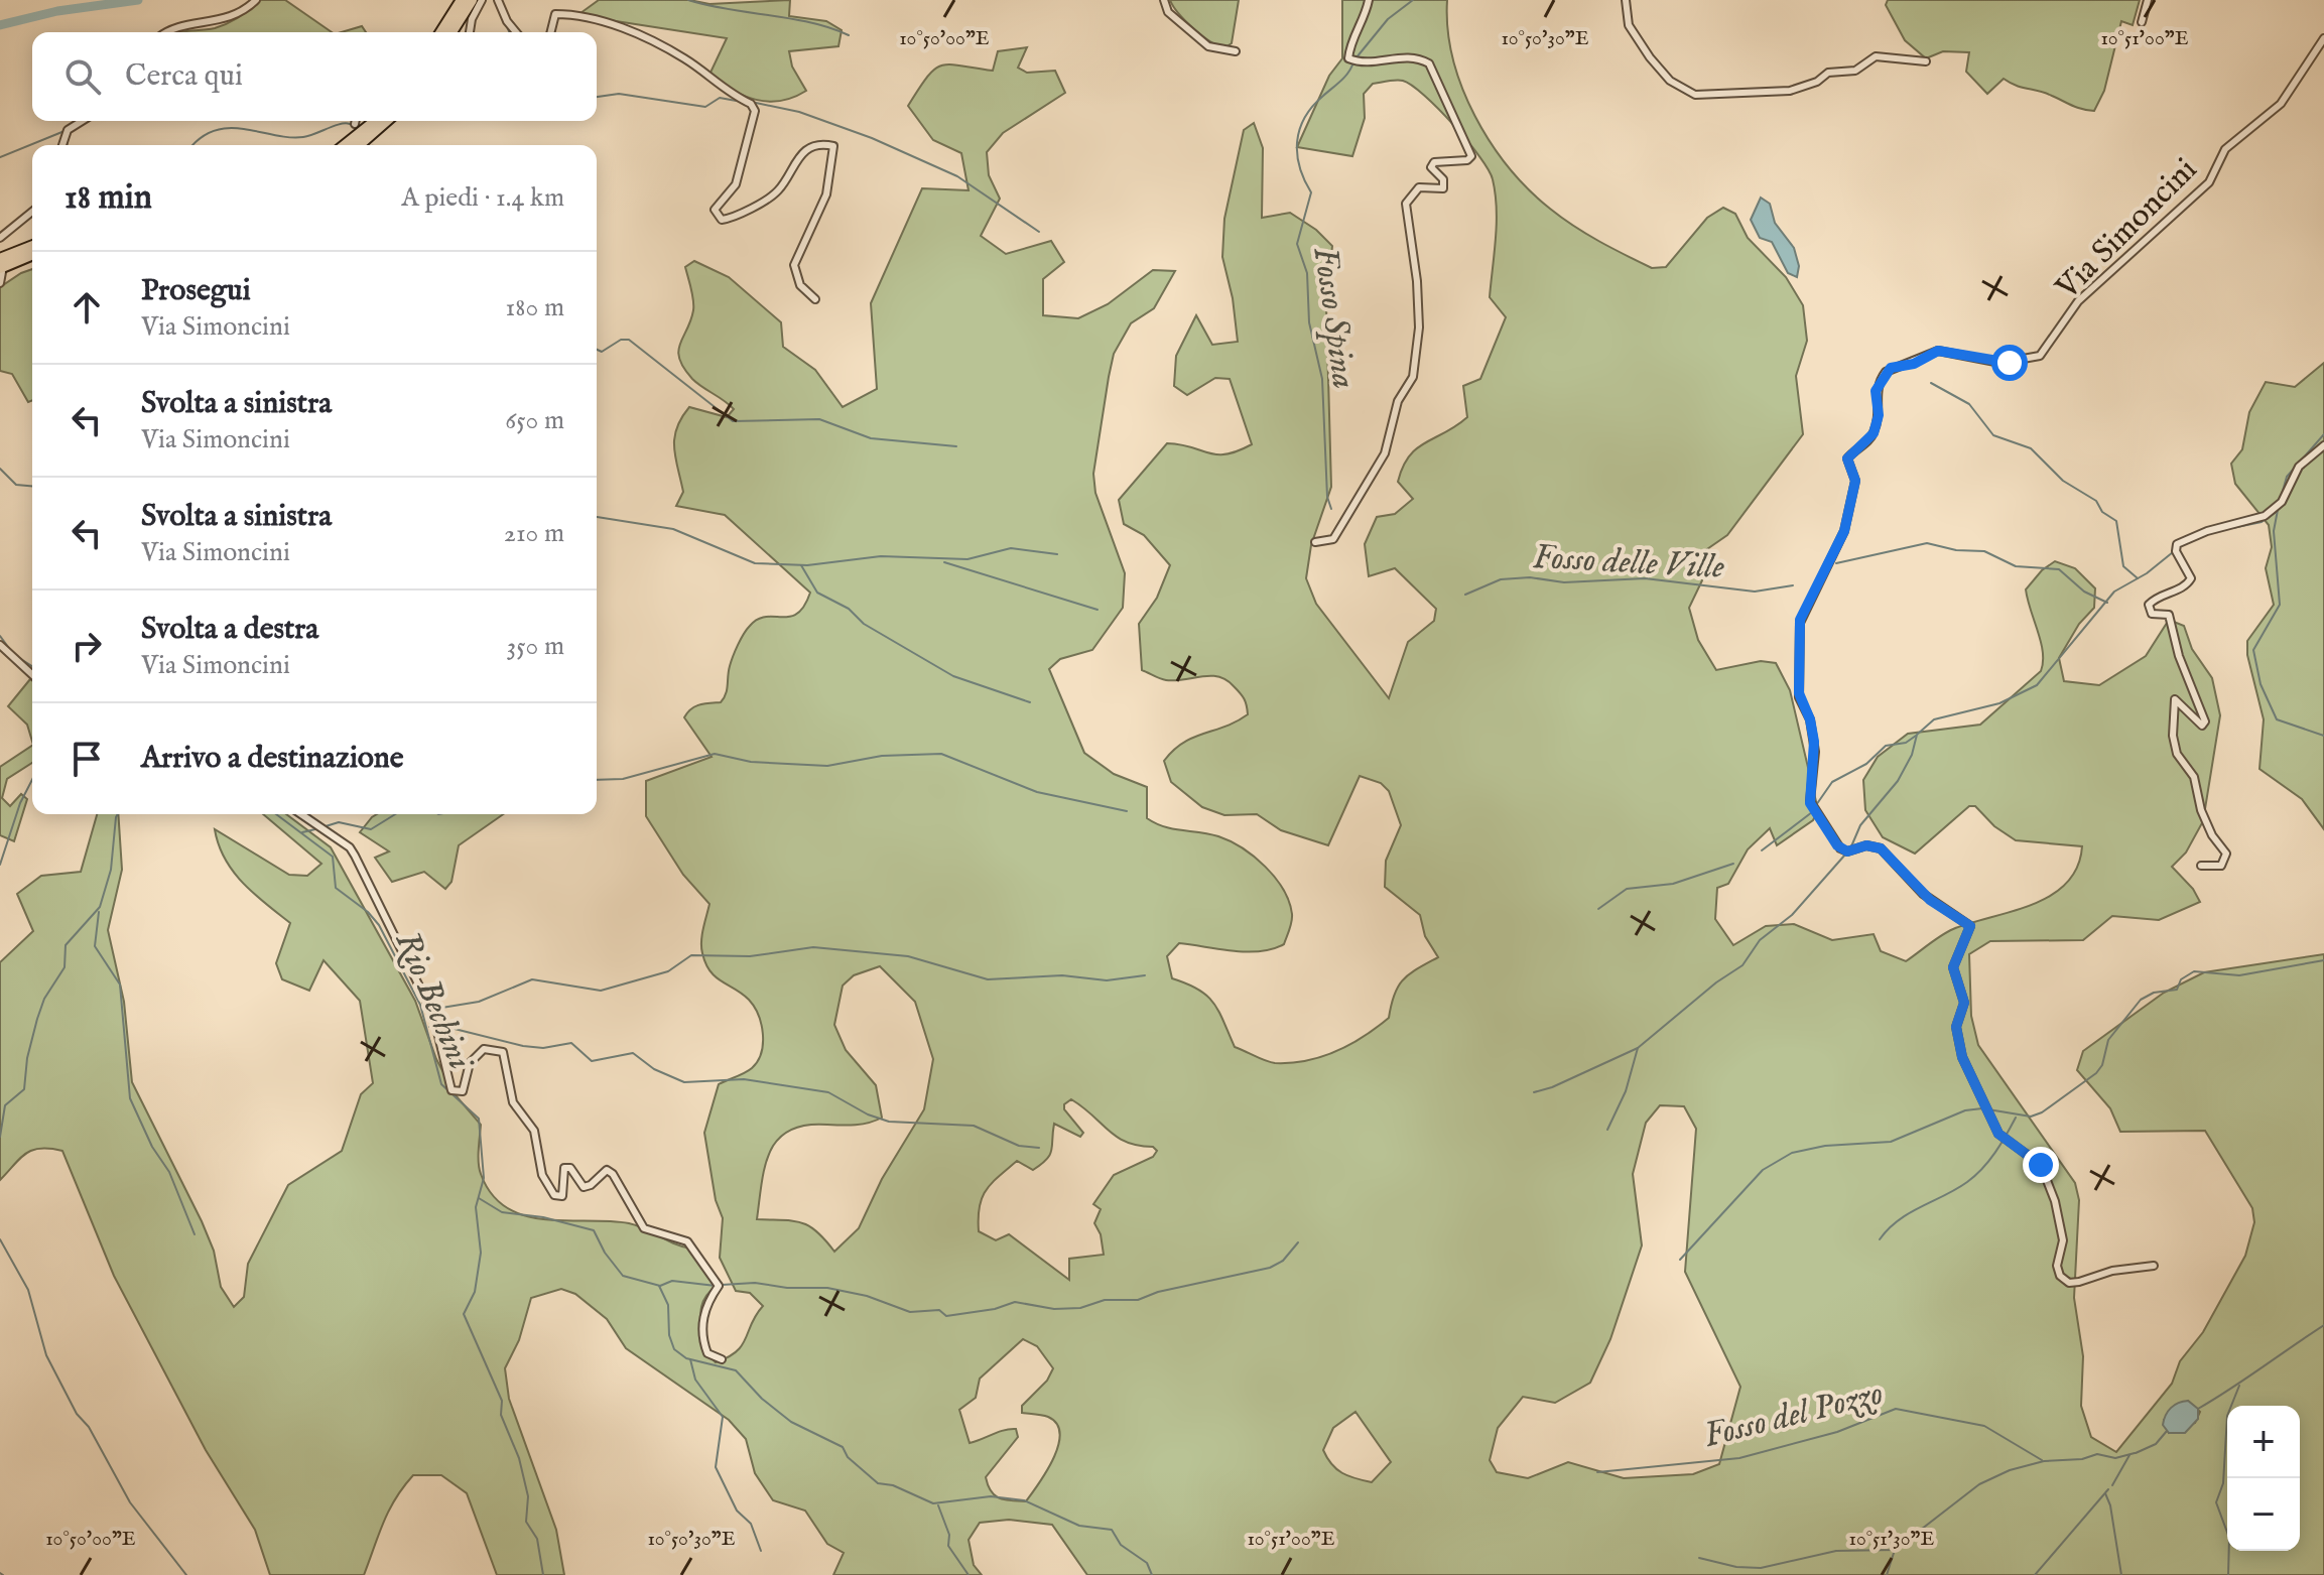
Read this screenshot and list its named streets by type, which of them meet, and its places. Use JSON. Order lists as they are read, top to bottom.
{
  "streets": {
    "street": ["Via Simoncini"]
  },
  "water": [
    "Fosso Spina",
    "Fosso delle Ville",
    "Rio Bechini",
    "Fosso del Pozzo"
  ],
  "page": {
    "search": "Cerca qui",
    "heading": ["18 min", "A piedi · 1.4 km"],
    "list": [
      ["Prosegui", "Via Simoncini", "180 m"],
      ["Svolta a sinistra", "Via Simoncini", "650 m"],
      ["Svolta a sinistra", "Via Simoncini", "210 m"],
      ["Svolta a destra", "Via Simoncini", "350 m"],
      "Arrivo a destinazione"
    ],
    "map_buttons": ["+", "−"]
  },
  "coordinates": [
    "10°50'00\"E",
    "10°50'30\"E",
    "10°51'00\"E",
    "10°51'30\"E"
  ]
}
